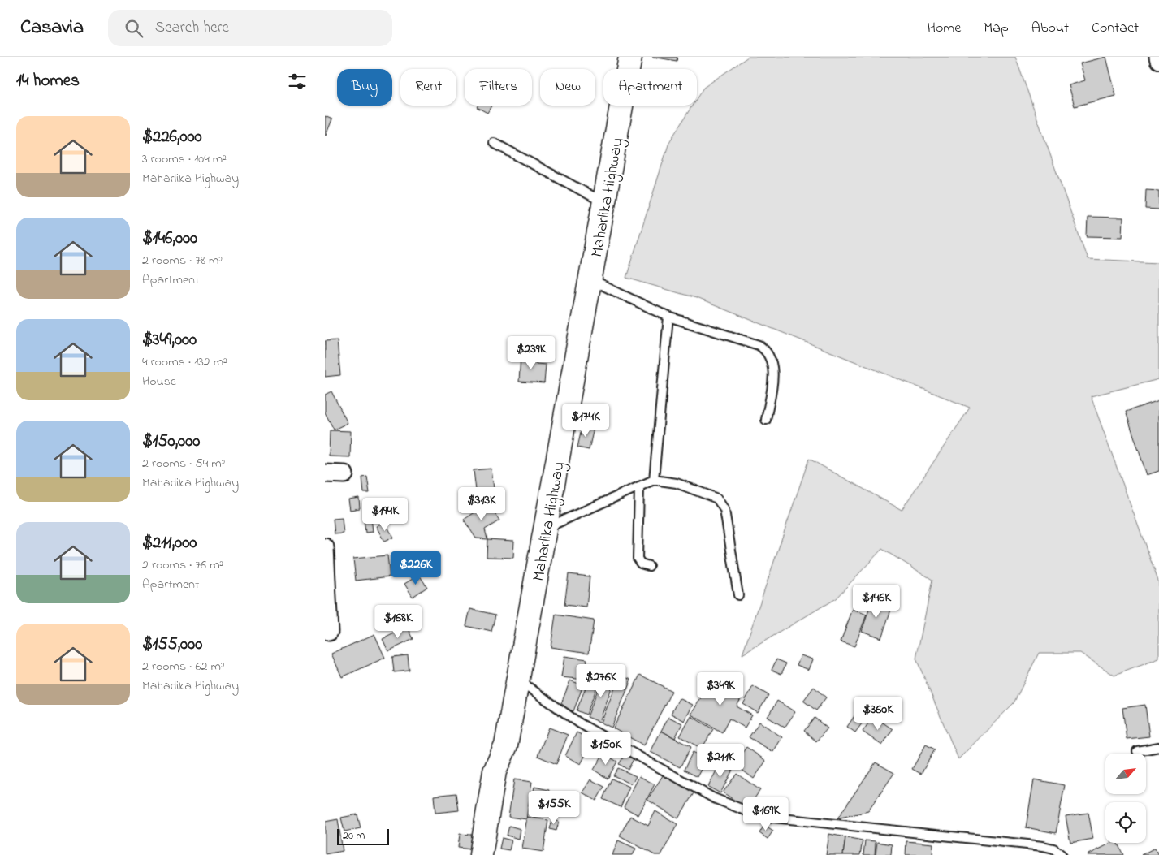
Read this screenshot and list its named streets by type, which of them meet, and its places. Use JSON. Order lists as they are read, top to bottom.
{
  "streets": {
    "highway": ["Maharlika Highway"]
  },
  "scale_bar": "20 m",
  "north": "top right",
  "page": {
    "header": "Casavia",
    "search": "Search here",
    "nav": [
      "Home",
      "Map",
      "About",
      "Contact"
    ],
    "heading": "14 homes",
    "chip": [
      "Buy",
      "Rent",
      "Filters",
      "New",
      "Apartment"
    ],
    "list": [
      {
        "name": "$226,000",
        "note": "3 rooms · 104 m² · Maharlika Highway"
      },
      {
        "name": "$146,000",
        "note": "2 rooms · 78 m² · Apartment"
      },
      {
        "name": "$349,000",
        "note": "4 rooms · 132 m² · House"
      },
      {
        "name": "$150,000",
        "note": "2 rooms · 54 m² · Maharlika Highway"
      },
      {
        "name": "$211,000",
        "note": "2 rooms · 76 m² · Apartment"
      },
      {
        "name": "$155,000",
        "note": "2 rooms · 62 m² · Maharlika Highway"
      }
    ],
    "price": [
      "$239K",
      "$174K",
      "$313K",
      "$194K",
      "$226K",
      "$146K",
      "$168K",
      "$276K",
      "$349K",
      "$360K",
      "$150K",
      "$211K",
      "$155K",
      "$169K"
    ],
    "scale": "20 m"
  }
}
